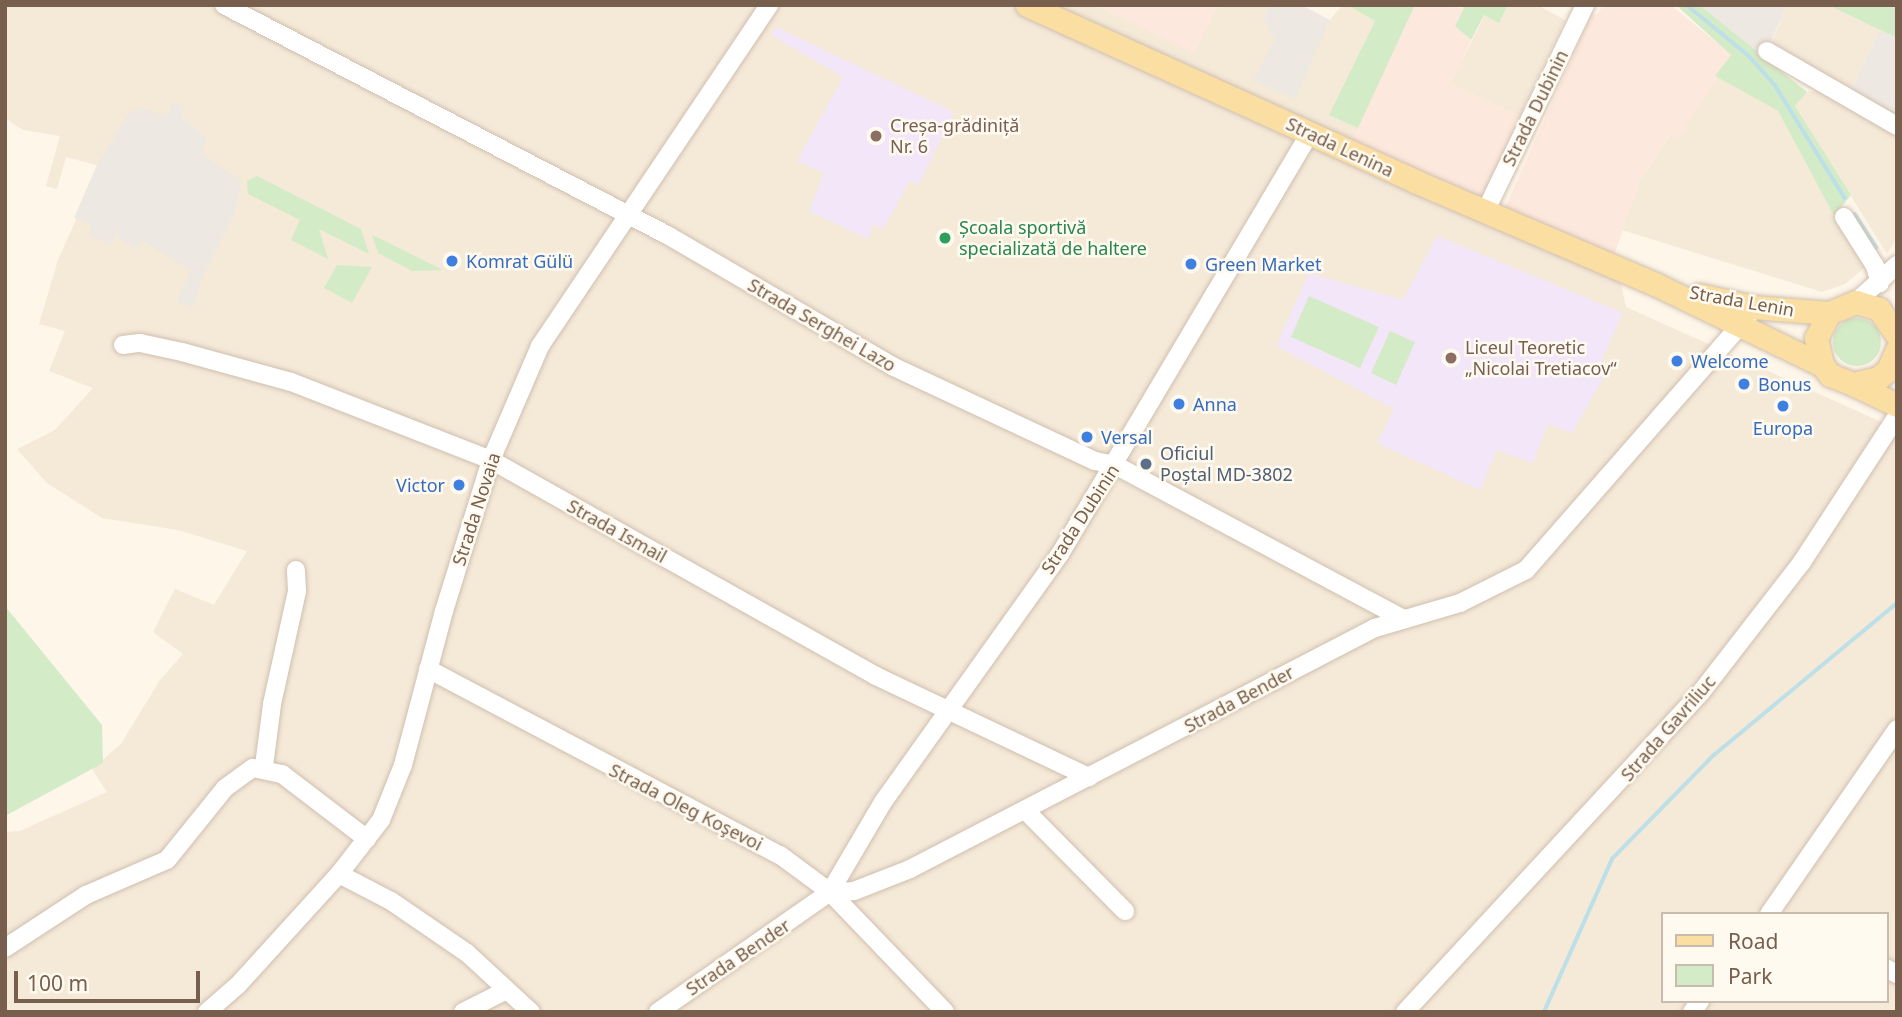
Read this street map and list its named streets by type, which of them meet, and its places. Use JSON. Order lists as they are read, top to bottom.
{
  "streets": {
    "main road": ["Strada Lenina", "Strada Lenin"],
    "street": [
      "Strada Dubinin",
      "Strada Serghei Lazo",
      "Strada Novaia",
      "Strada Ismail",
      "Strada Bender",
      "Strada Gavriliuc",
      "Strada Oleg Koşevoi"
    ]
  },
  "crossings": [
    ["Strada Dubinin", "Strada Lenina"],
    ["Strada Dubinin", "Strada Serghei Lazo"],
    ["Strada Dubinin", "Strada Ismail"],
    ["Strada Dubinin", "Strada Bender"],
    ["Strada Dubinin", "Strada Oleg Koşevoi"],
    ["Strada Lenina", "Strada Lenin"],
    ["Strada Lenina", "Strada Bender"],
    ["Strada Lenin", "Strada Bender"],
    ["Strada Serghei Lazo", "Strada Novaia"],
    ["Strada Serghei Lazo", "Strada Bender"],
    ["Strada Novaia", "Strada Ismail"],
    ["Strada Novaia", "Strada Oleg Koşevoi"],
    ["Strada Ismail", "Strada Bender"],
    ["Strada Bender", "Strada Oleg Koşevoi"]
  ],
  "places": [
    "Creșa-grădiniță Nr. 6",
    "Școala sportivă specializată de haltere",
    "Komrat Gülü",
    "Green Market",
    "Liceul Teoretic „Nicolai Tretiacov“",
    "Welcome",
    "Bonus",
    "Anna",
    "Europa",
    "Versal",
    "Oficiul Poștal MD-3802",
    "Victor"
  ],
  "legend": ["Road", "Park"],
  "scale_bar": "100 m"
}
